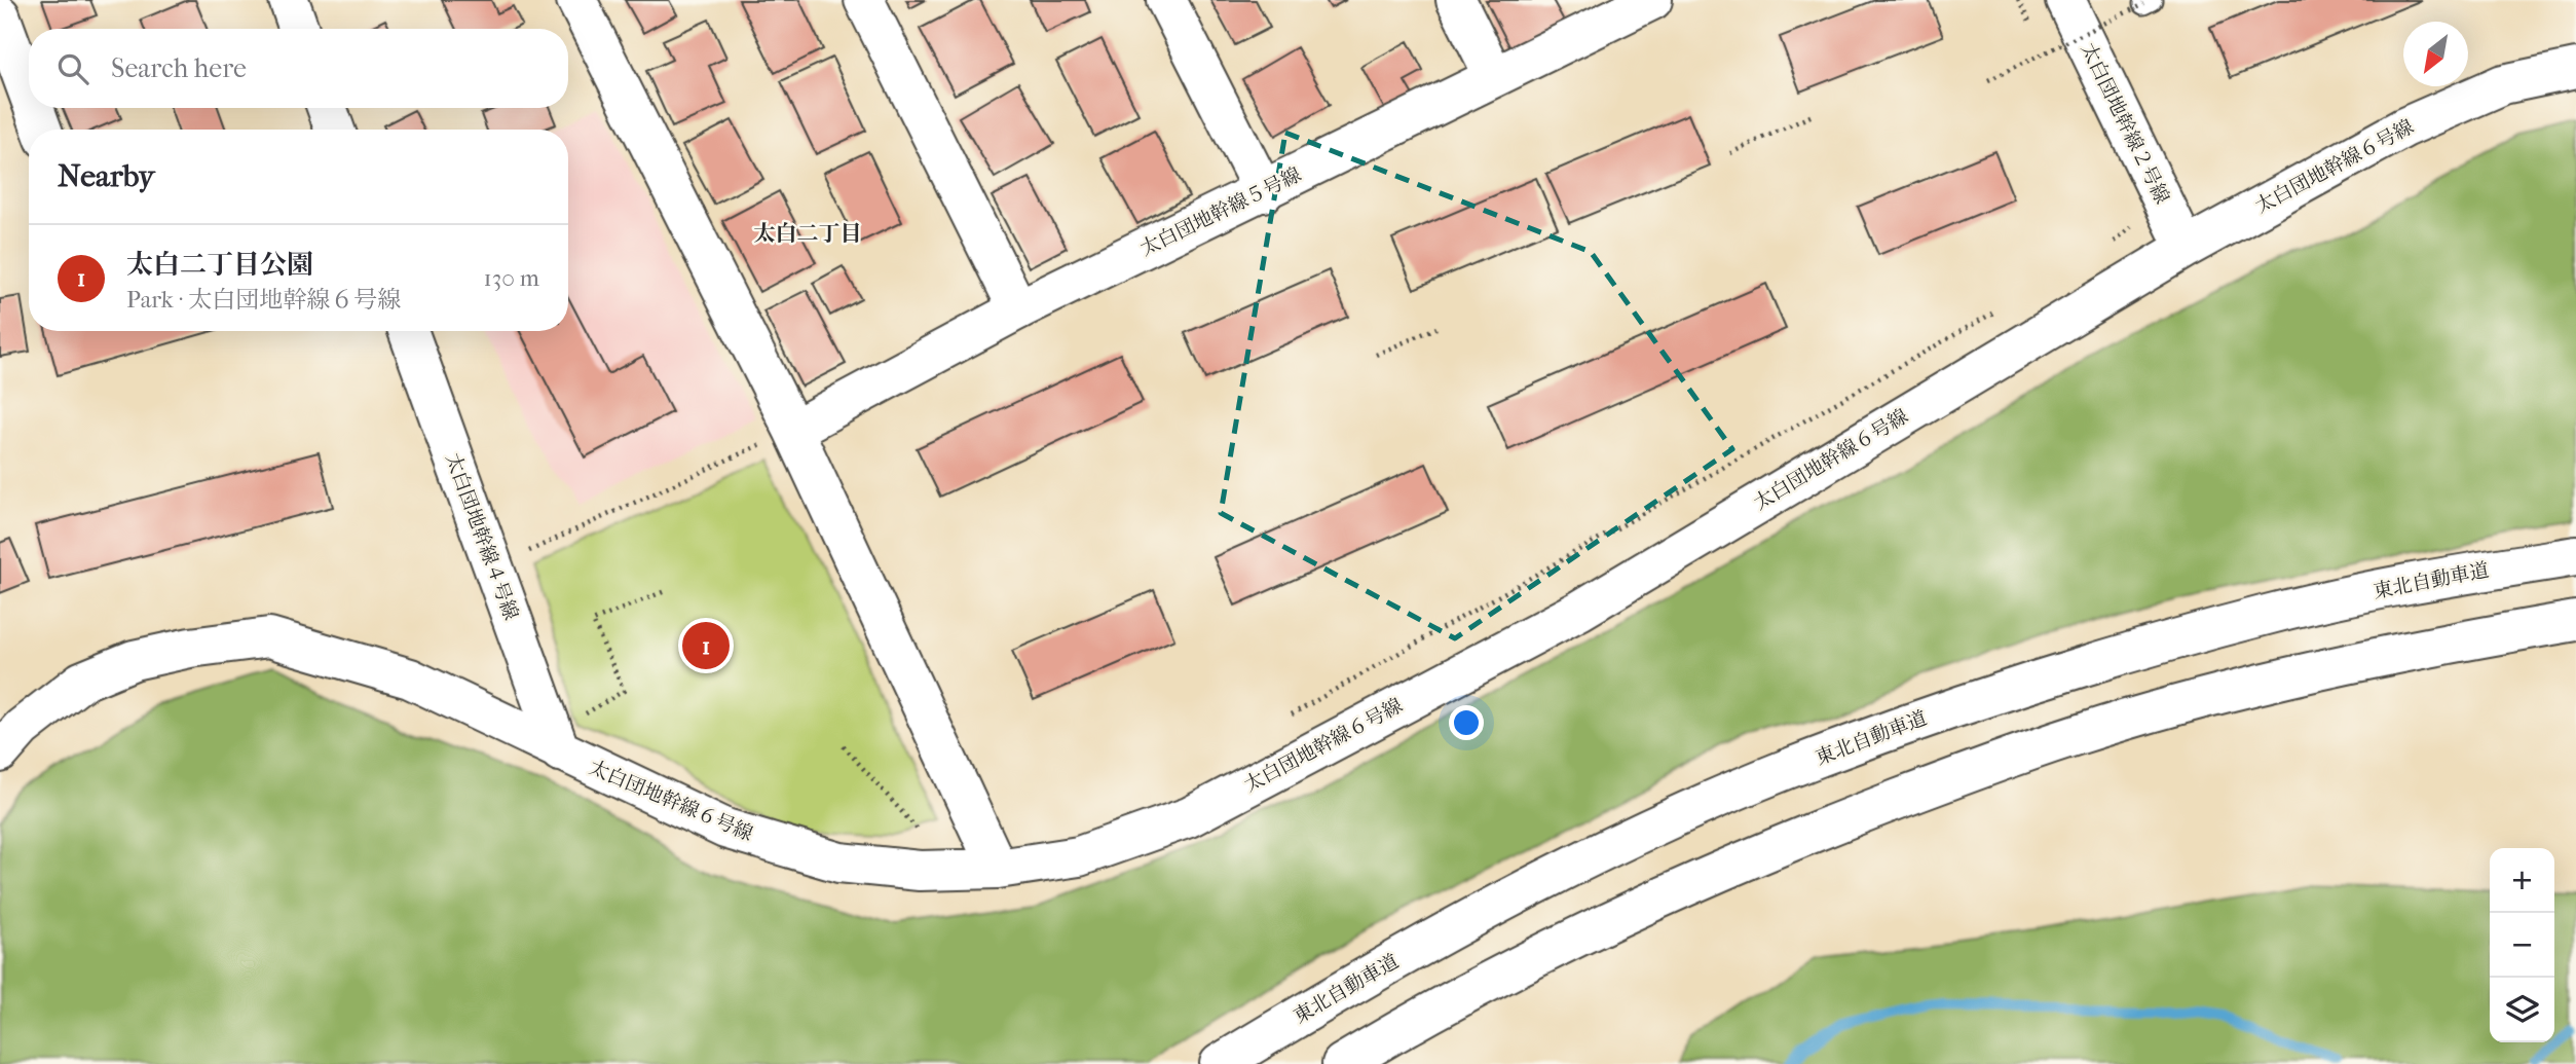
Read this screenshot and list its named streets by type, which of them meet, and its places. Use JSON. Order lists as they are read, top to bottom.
{
  "streets": {
    "main road": [
      "太白団地幹線２号線",
      "太白団地幹線６号線",
      "太白団地幹線５号線",
      "太白団地幹線４号線",
      "東北自動車道"
    ]
  },
  "crossings": [
    ["太白団地幹線２号線", "太白団地幹線６号線"],
    ["太白団地幹線６号線", "太白団地幹線４号線"]
  ],
  "districts": ["太白二丁目"],
  "north": "bottom left",
  "page": {
    "search": "Search here",
    "heading": "Nearby",
    "list": [
      {
        "mark": "1",
        "name": "太白二丁目公園",
        "note": "Park · 太白団地幹線６号線",
        "value": "130 m"
      }
    ],
    "pins": "1",
    "map_buttons": ["+", "−"]
  }
}
